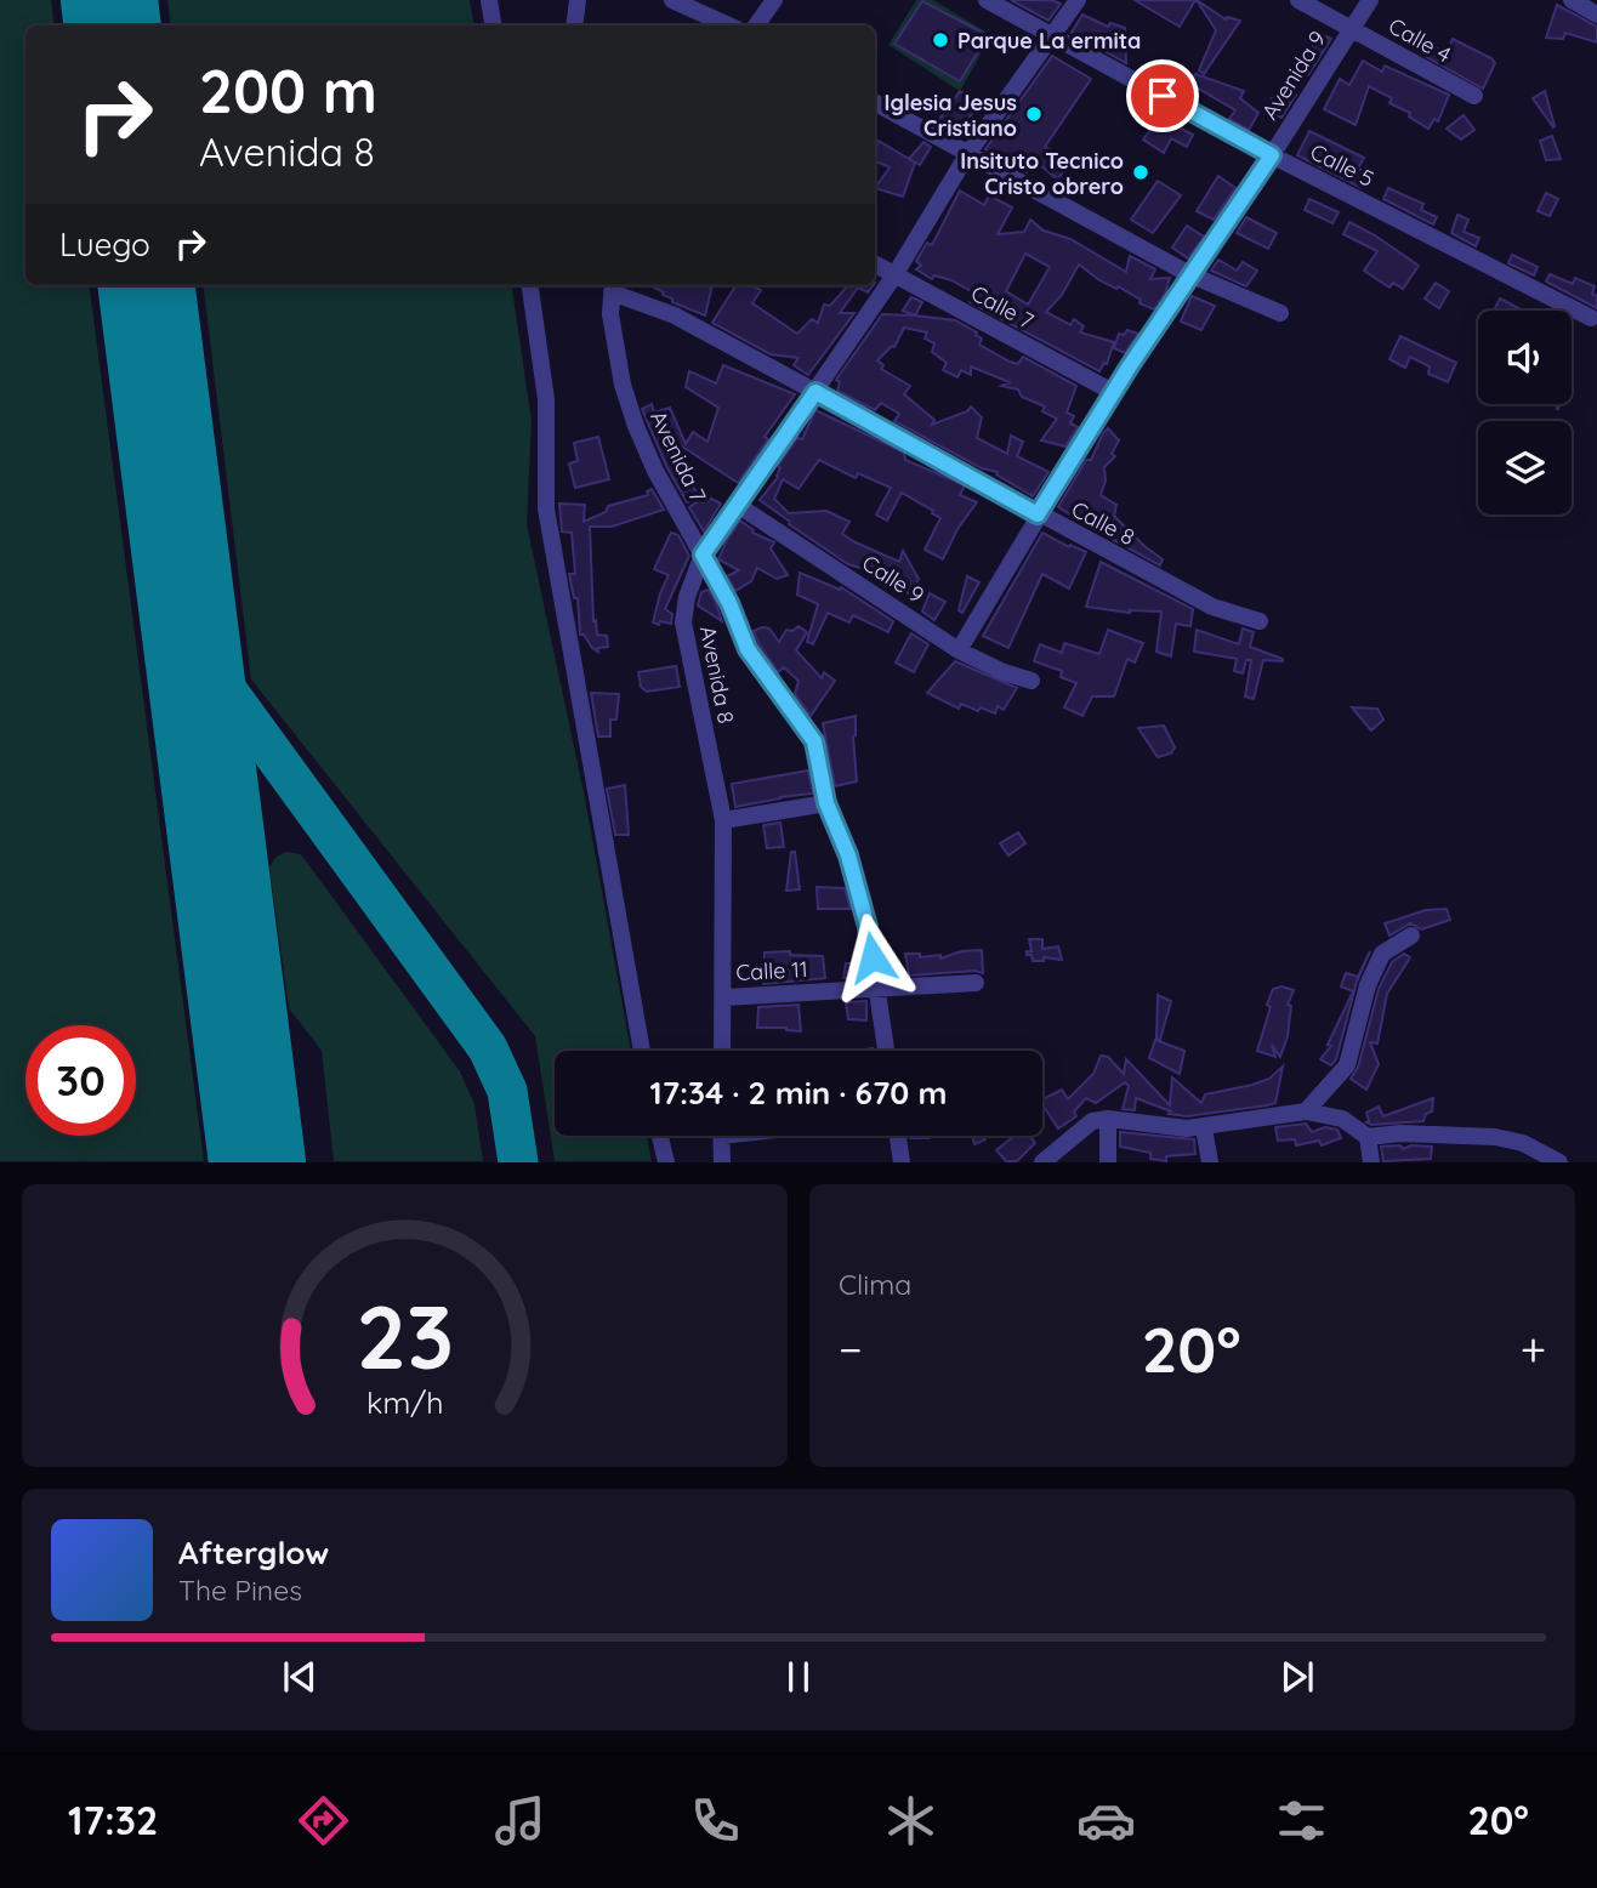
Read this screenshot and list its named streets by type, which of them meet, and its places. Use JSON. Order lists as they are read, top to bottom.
{
  "streets": {
    "street": [
      "Calle 4",
      "Avenida 9",
      "Calle 5",
      "Calle 7",
      "Avenida 7",
      "Calle 8",
      "Calle 9",
      "Avenida 8",
      "Calle 11"
    ]
  },
  "crossings": [
    ["Calle 4", "Avenida 9"],
    ["Avenida 9", "Calle 5"],
    ["Avenida 9", "Calle 7"],
    ["Avenida 9", "Calle 8"],
    ["Avenida 9", "Calle 9"],
    ["Calle 5", "Avenida 8"],
    ["Calle 7", "Avenida 8"],
    ["Avenida 7", "Calle 8"],
    ["Avenida 7", "Avenida 8"],
    ["Avenida 7", "Calle 11"],
    ["Calle 8", "Avenida 8"],
    ["Calle 9", "Avenida 8"],
    ["Avenida 8", "Calle 11"]
  ],
  "places": ["Parque La ermita", "Iglesia Jesus Cristiano", "Insituto Tecnico Cristo obrero"],
  "page": {
    "turn": ["200 m", "Avenida 8"],
    "then": "Luego",
    "limit": "30",
    "trip": "17:34 · 2 min · 670 m",
    "tile": "Clima",
    "heat": ["−", "20°", "+"],
    "song": ["Afterglow", "The Pines"],
    "tabs": ["17:32", "20°"],
    "gauge": ["23", "km/h"]
  }
}
